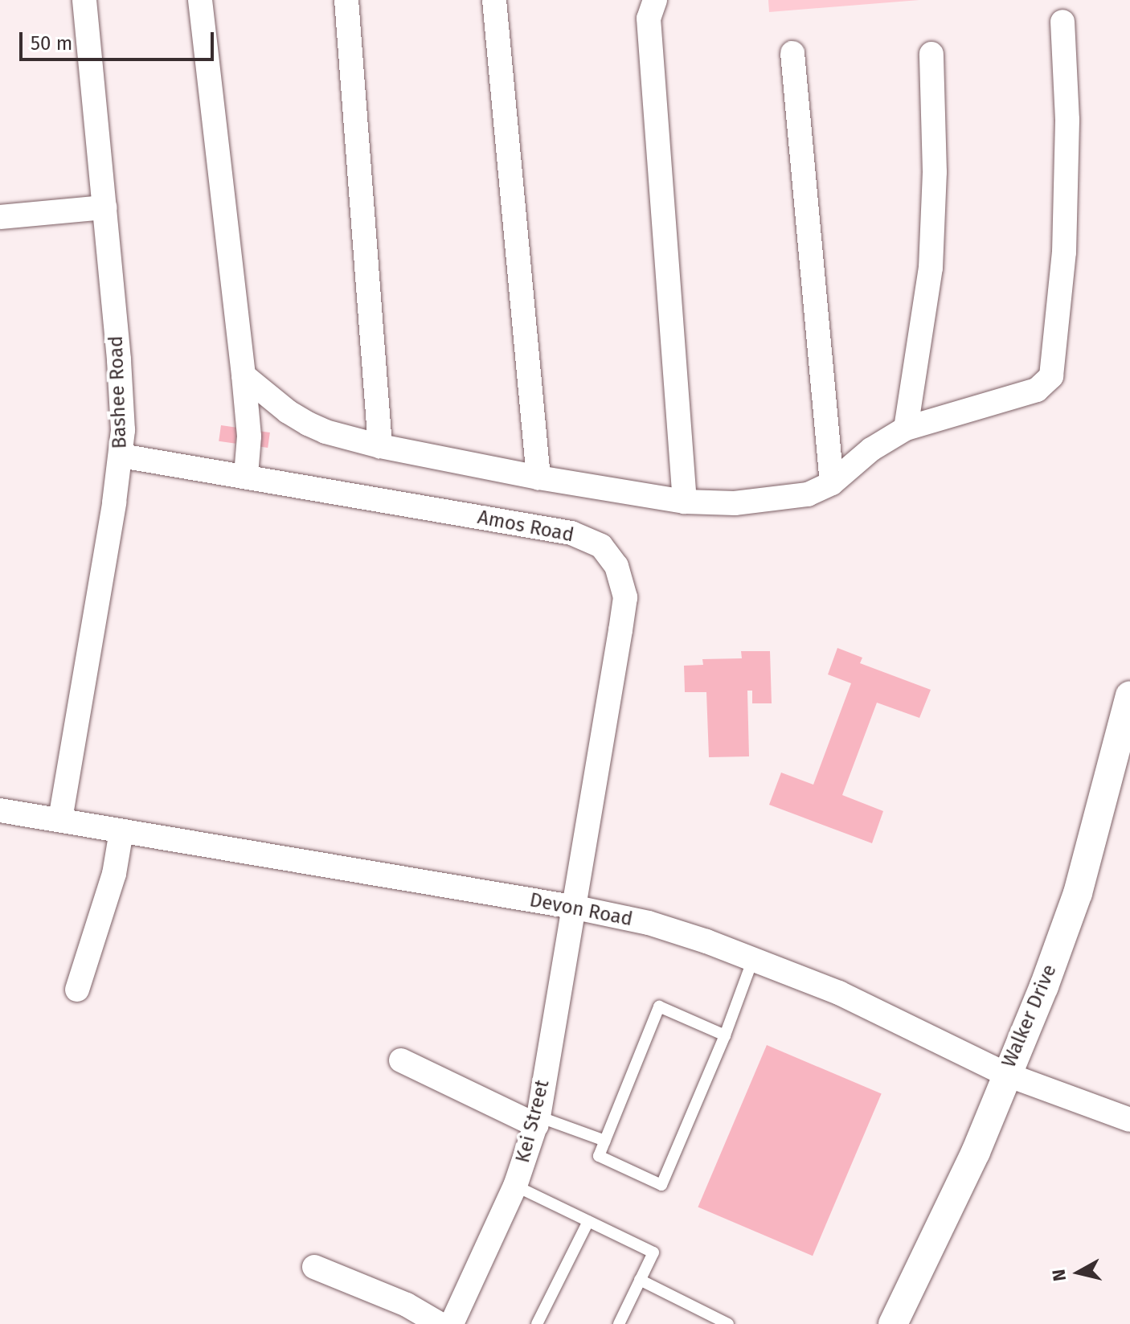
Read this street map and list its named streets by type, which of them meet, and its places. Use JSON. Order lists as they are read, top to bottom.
{
  "streets": {
    "street": [
      "Bashee Road",
      "Amos Road",
      "Devon Road",
      "Walker Drive",
      "Kei Street"
    ]
  },
  "crossings": [
    ["Bashee Road", "Amos Road"],
    ["Bashee Road", "Devon Road"],
    ["Amos Road", "Devon Road"],
    ["Amos Road", "Kei Street"],
    ["Devon Road", "Walker Drive"],
    ["Devon Road", "Kei Street"]
  ],
  "scale_bar": "50 m",
  "north": "left"
}
